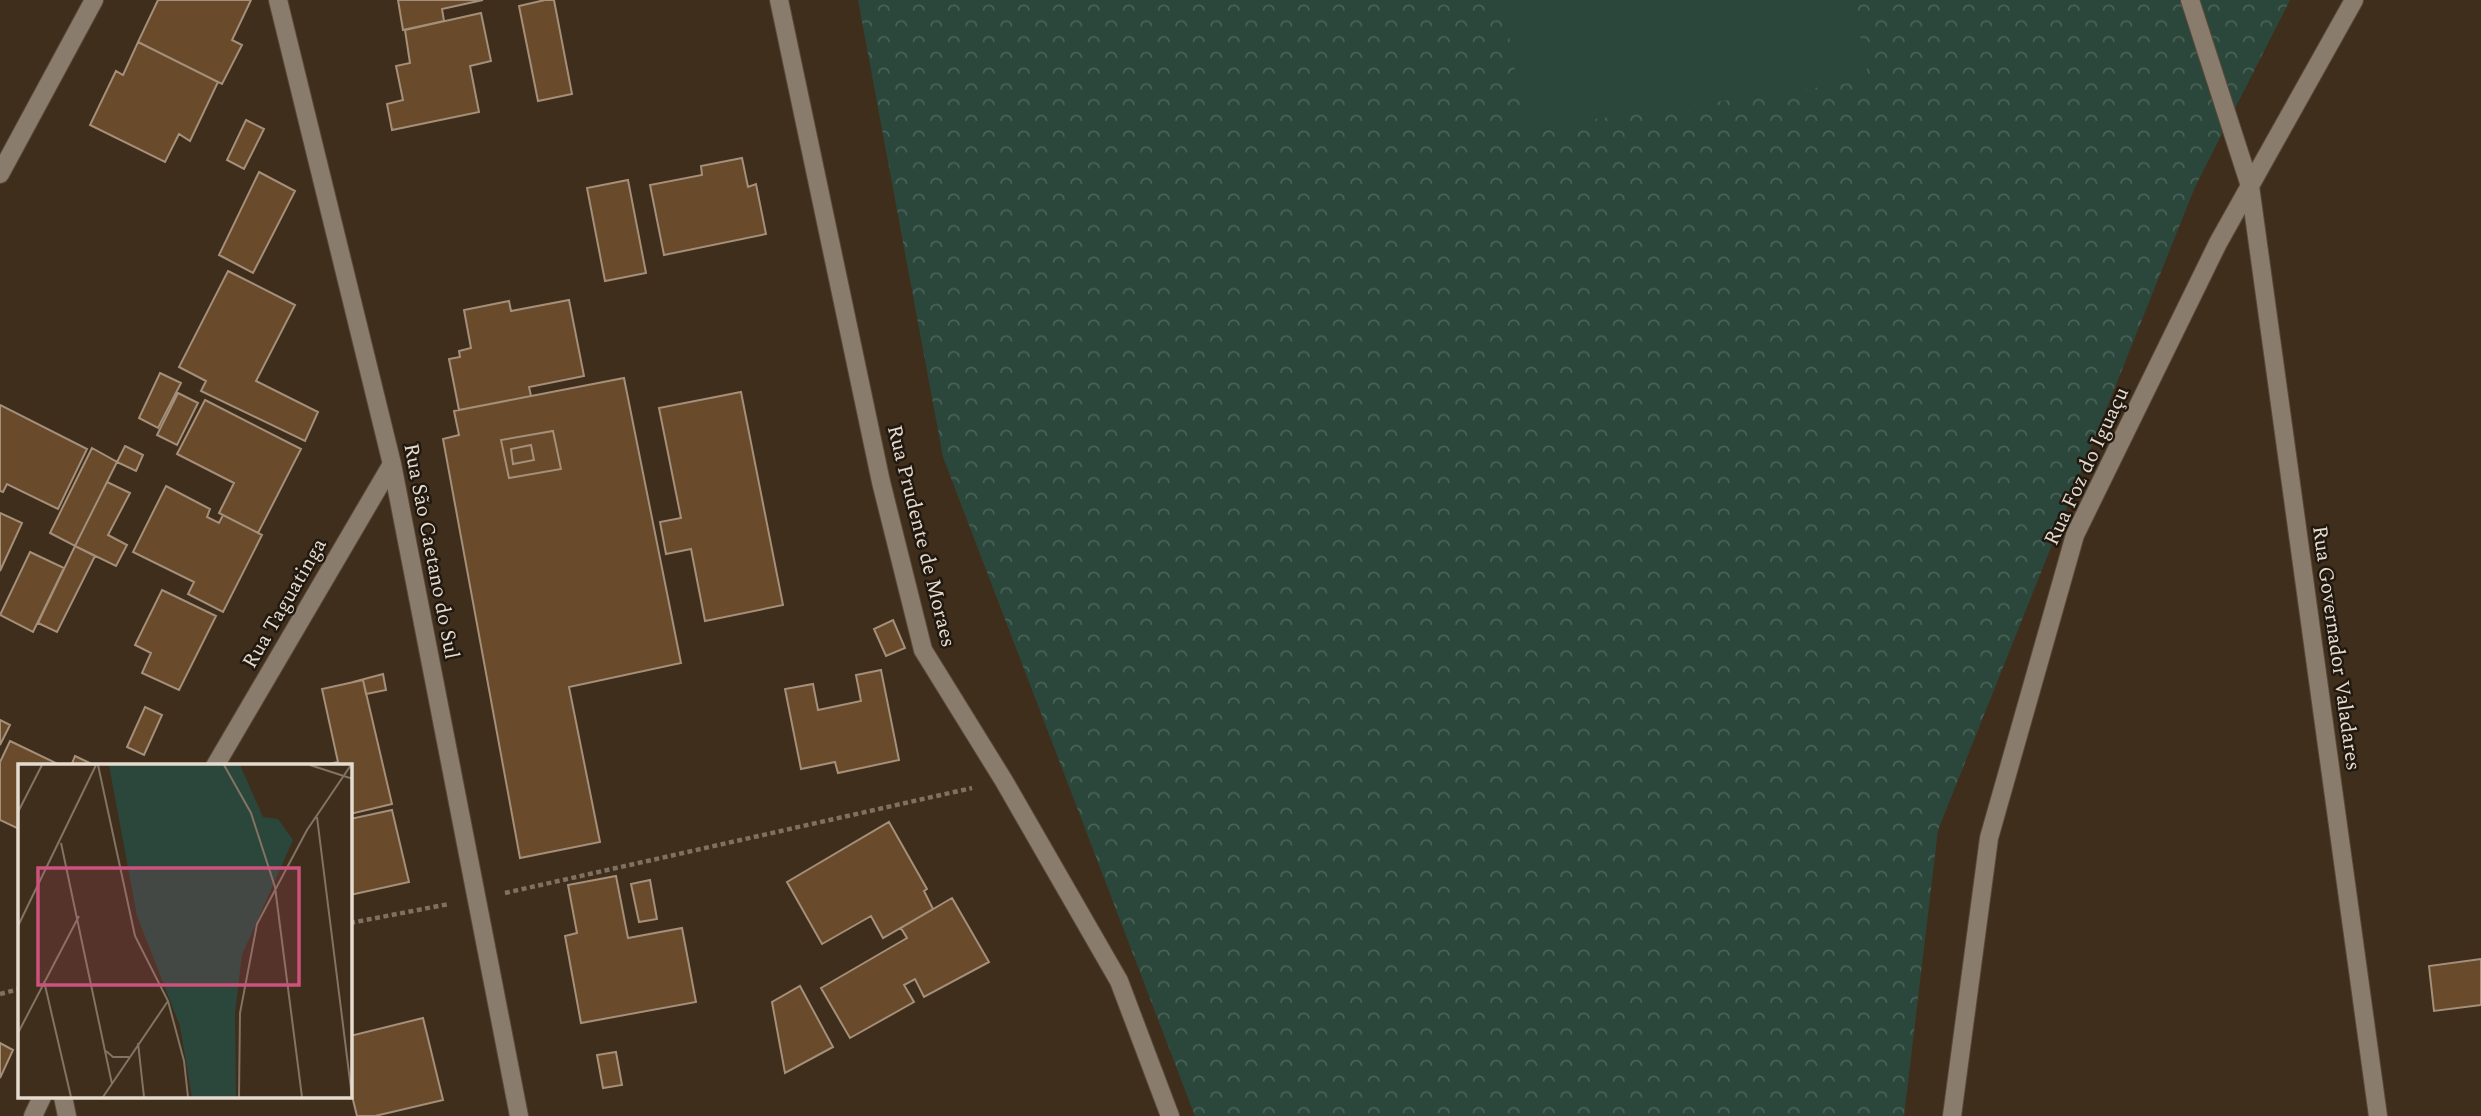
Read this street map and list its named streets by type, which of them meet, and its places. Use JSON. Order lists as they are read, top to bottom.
{
  "streets": {
    "street": [
      "Rua Foz do Iguaçu",
      "Rua Prudente de Moraes",
      "Rua São Caetano do Sul",
      "Rua Taguatinga",
      "Rua Governador Valadares"
    ]
  },
  "crossings": [
    ["Rua Foz do Iguaçu", "Rua Governador Valadares"],
    ["Rua São Caetano do Sul", "Rua Taguatinga"]
  ]
}
